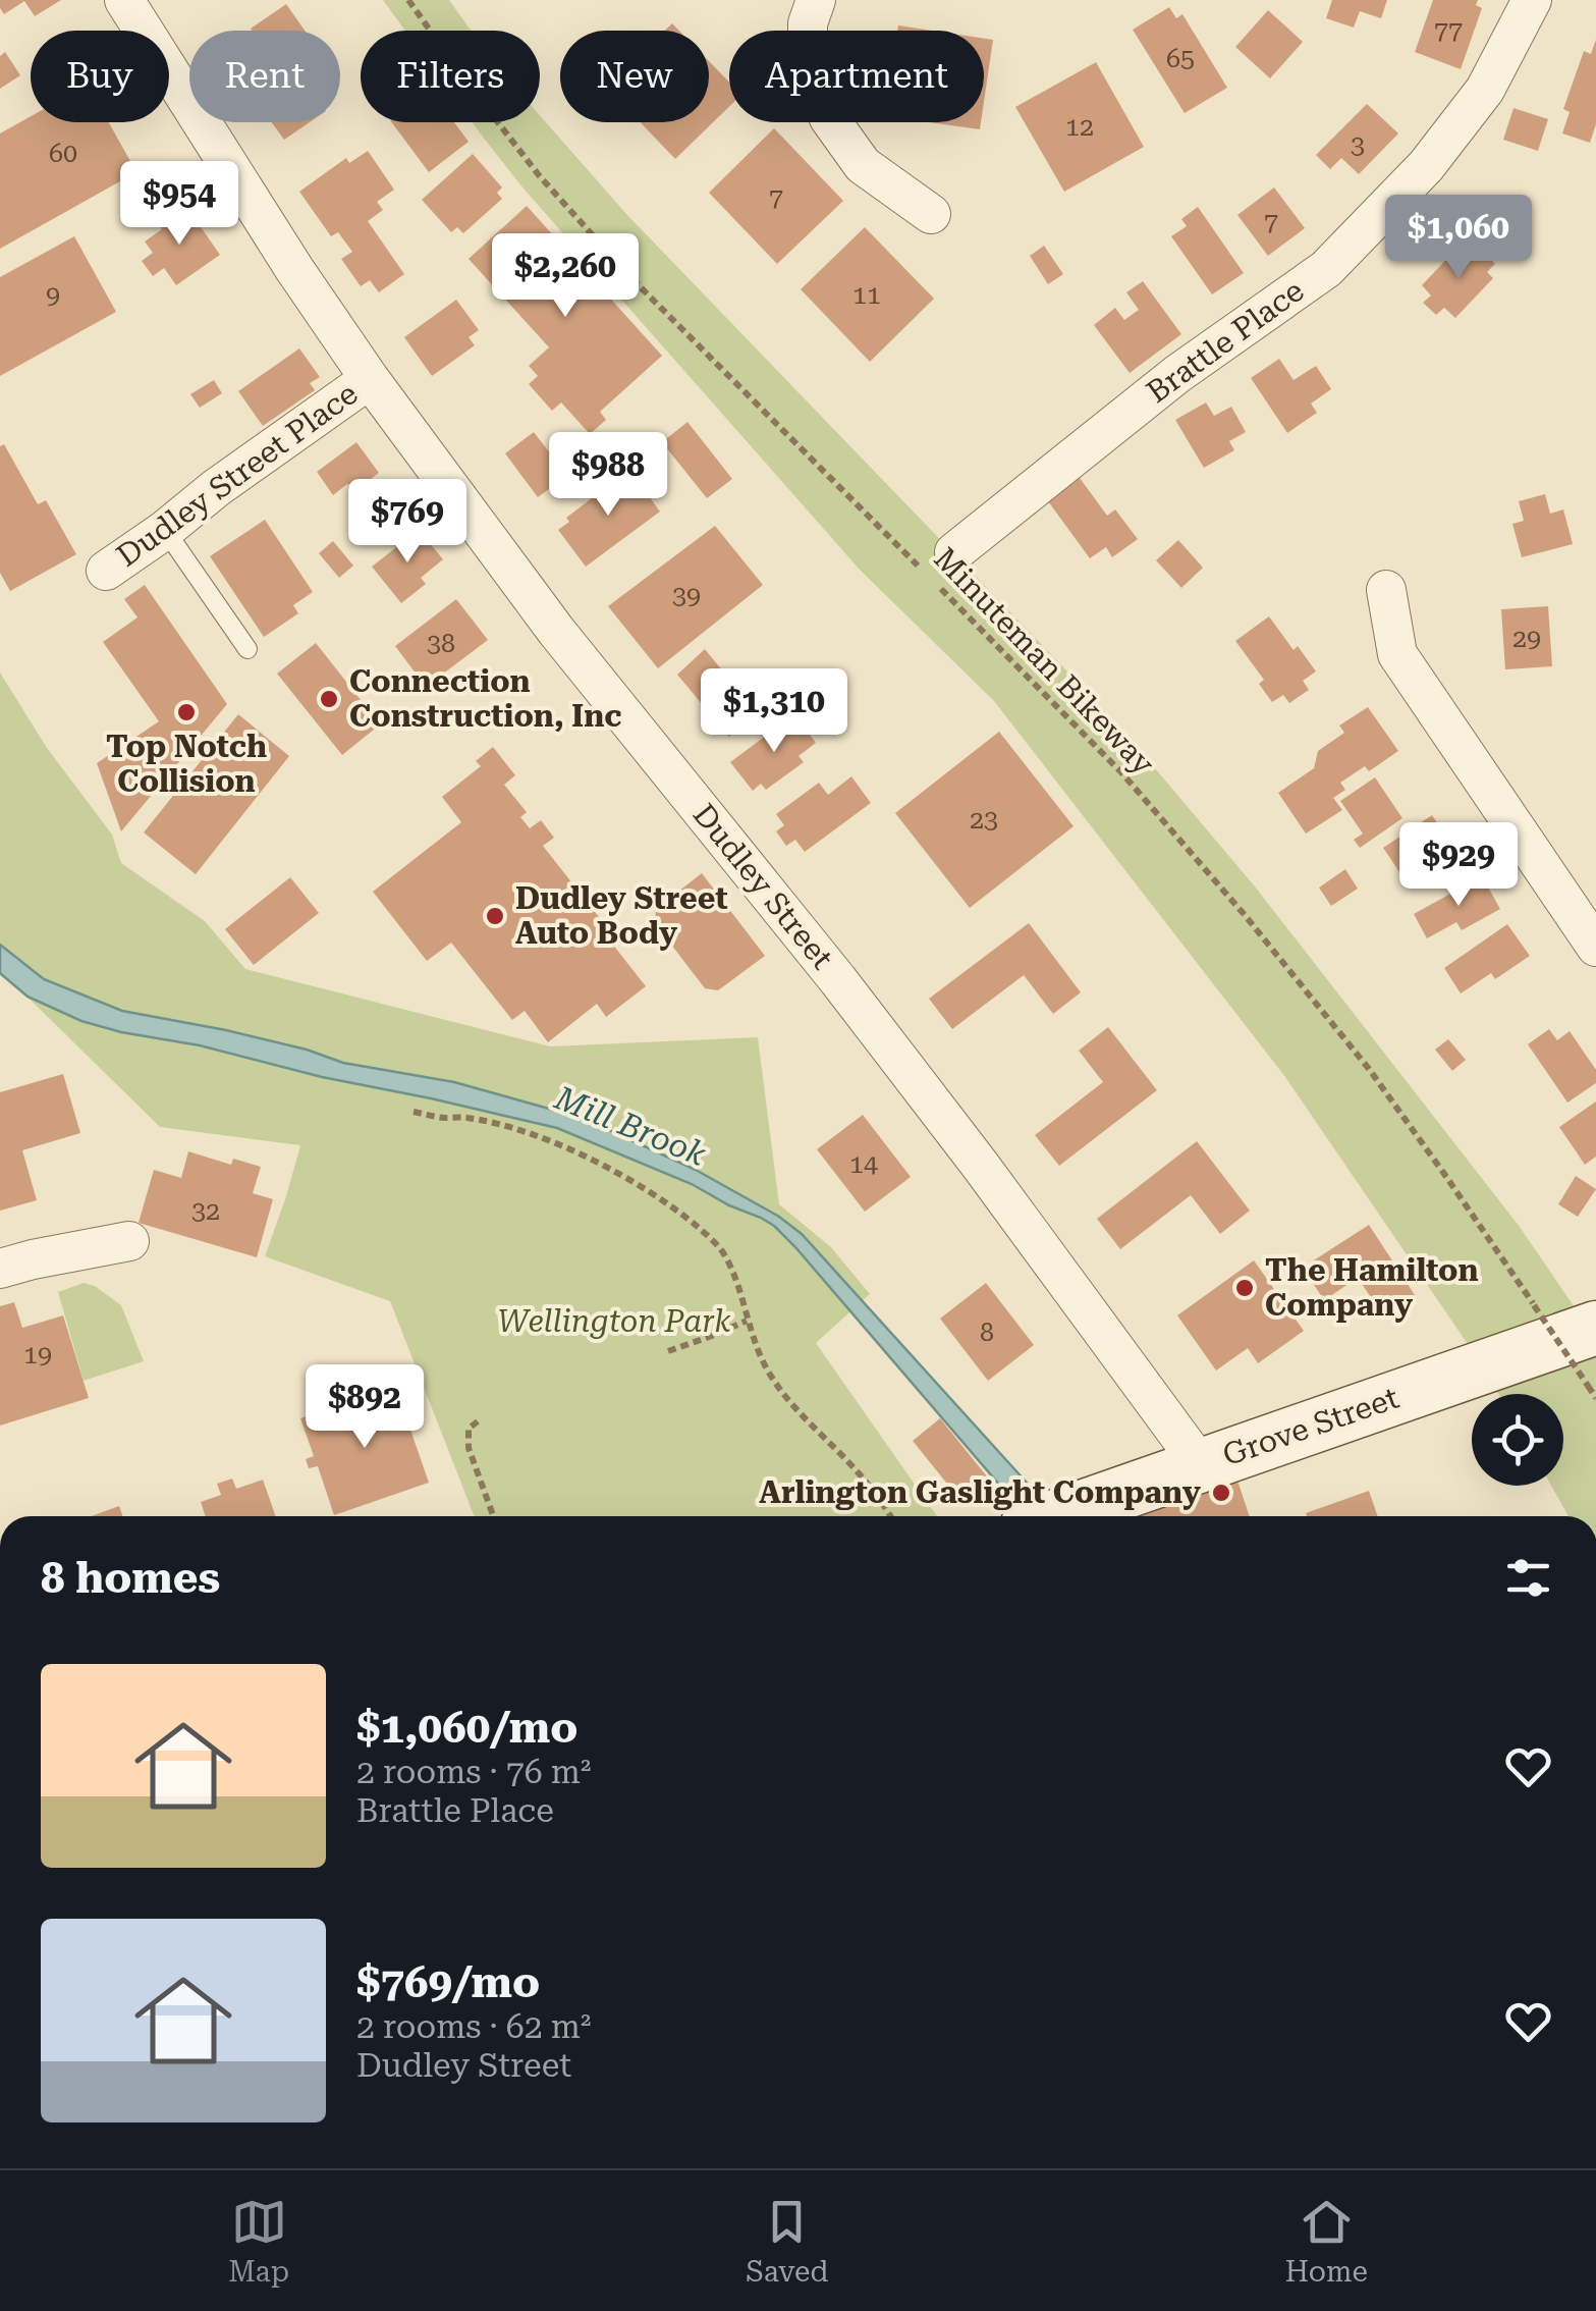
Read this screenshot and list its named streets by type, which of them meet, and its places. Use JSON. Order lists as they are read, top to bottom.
{
  "streets": {
    "main road": ["Grove Street"],
    "street": ["Brattle Place", "Dudley Street Place", "Dudley Street"],
    "path": ["Minuteman Bikeway"]
  },
  "crossings": [
    ["Brattle Place", "Minuteman Bikeway"],
    ["Dudley Street Place", "Dudley Street"],
    ["Dudley Street", "Grove Street"]
  ],
  "water": ["Mill Brook"],
  "parks": ["Wellington Park"],
  "places": [
    "Connection Construction, Inc",
    "Top Notch Collision",
    "Dudley Street Auto Body",
    "The Hamilton Company",
    "Arlington Gaslight Company"
  ],
  "house_numbers": [
    "77",
    "65",
    "12",
    "3",
    "60",
    "7",
    "7",
    "9",
    "11",
    "39",
    "29",
    "38",
    "23",
    "14",
    "32",
    "8",
    "19"
  ],
  "page": {
    "chip": [
      "Buy",
      "Rent",
      "Filters",
      "New",
      "Apartment"
    ],
    "price": [
      "$954",
      "$1,060",
      "$2,260",
      "$988",
      "$769",
      "$1,310",
      "$929",
      "$892"
    ],
    "heading": "8 homes",
    "list": [
      {
        "name": "$1,060/mo",
        "note": "2 rooms · 76 m² · Brattle Place"
      },
      {
        "name": "$769/mo",
        "note": "2 rooms · 62 m² · Dudley Street"
      }
    ],
    "tabs": ["Map", "Saved", "Home"]
  }
}
